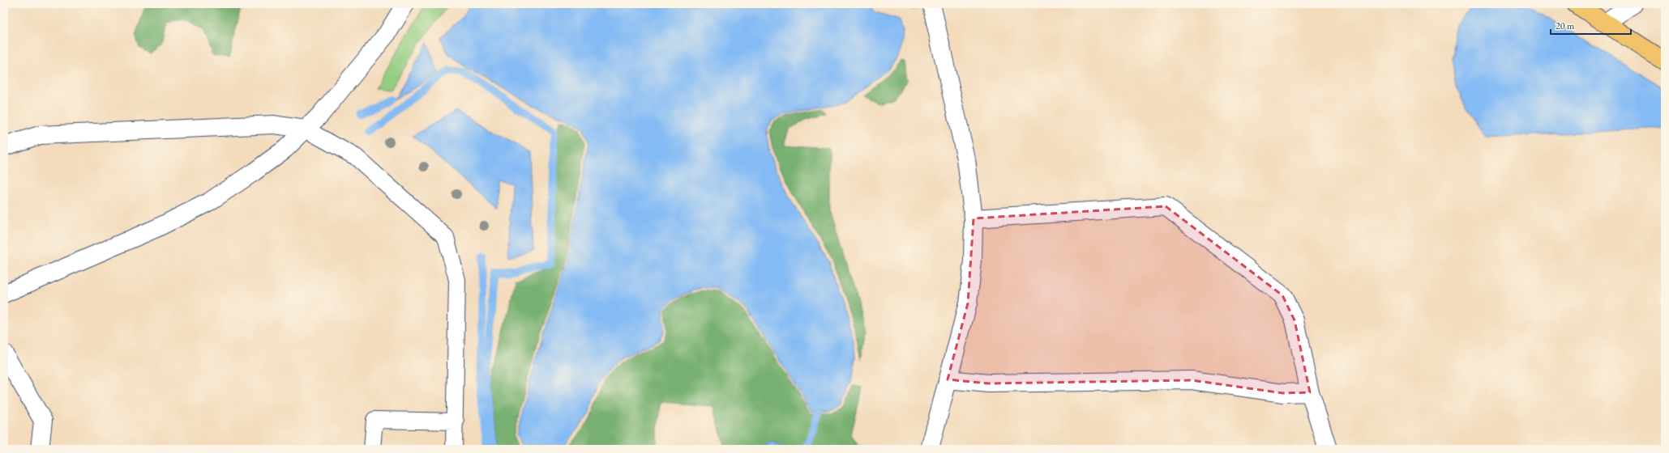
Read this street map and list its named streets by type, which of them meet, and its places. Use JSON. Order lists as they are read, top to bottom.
{
  "scale_bar": "20 m"
}
